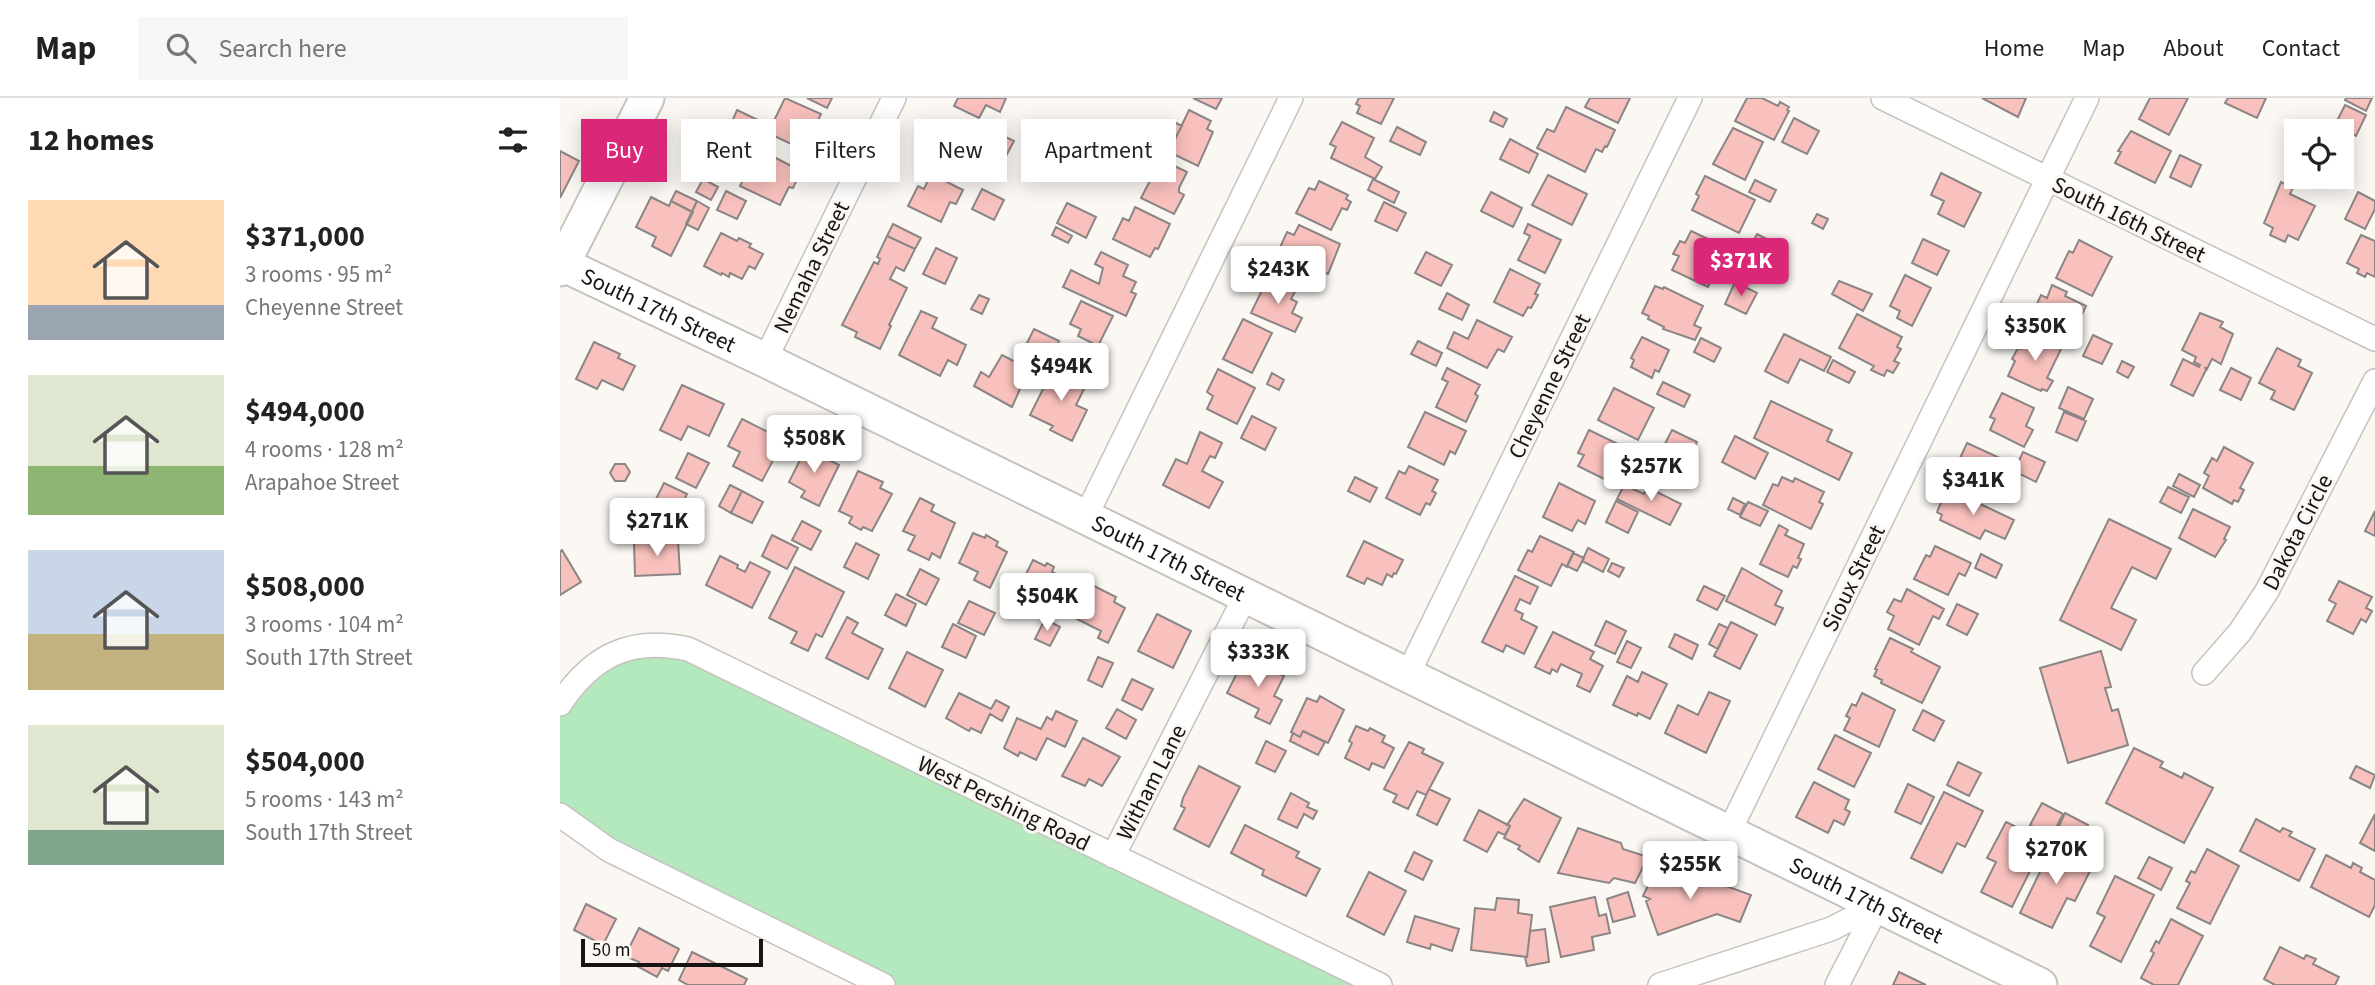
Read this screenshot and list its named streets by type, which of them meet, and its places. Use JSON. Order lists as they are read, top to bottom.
{
  "streets": {
    "street": [
      "South 16th Street",
      "Nemaha Street",
      "South 17th Street",
      "Cheyenne Street",
      "Dakota Circle",
      "Sioux Street",
      "Witham Lane",
      "West Pershing Road"
    ]
  },
  "crossings": [
    ["South 16th Street", "Sioux Street"],
    ["Nemaha Street", "South 17th Street"],
    ["South 17th Street", "Cheyenne Street"],
    ["South 17th Street", "Sioux Street"],
    ["South 17th Street", "Witham Lane"],
    ["Witham Lane", "West Pershing Road"]
  ],
  "scale_bar": "50 m",
  "page": {
    "header": "Map",
    "search": "Search here",
    "nav": [
      "Home",
      "Map",
      "About",
      "Contact"
    ],
    "heading": "12 homes",
    "chip": [
      "Buy",
      "Rent",
      "Filters",
      "New",
      "Apartment"
    ],
    "list": [
      {
        "name": "$371,000",
        "note": "3 rooms · 95 m² · Cheyenne Street"
      },
      {
        "name": "$494,000",
        "note": "4 rooms · 128 m² · Arapahoe Street"
      },
      {
        "name": "$508,000",
        "note": "3 rooms · 104 m² · South 17th Street"
      },
      {
        "name": "$504,000",
        "note": "5 rooms · 143 m² · South 17th Street"
      }
    ],
    "price": [
      "$371K",
      "$243K",
      "$350K",
      "$494K",
      "$508K",
      "$257K",
      "$341K",
      "$271K",
      "$504K",
      "$333K",
      "$270K",
      "$255K"
    ],
    "scale": "50 m"
  }
}
